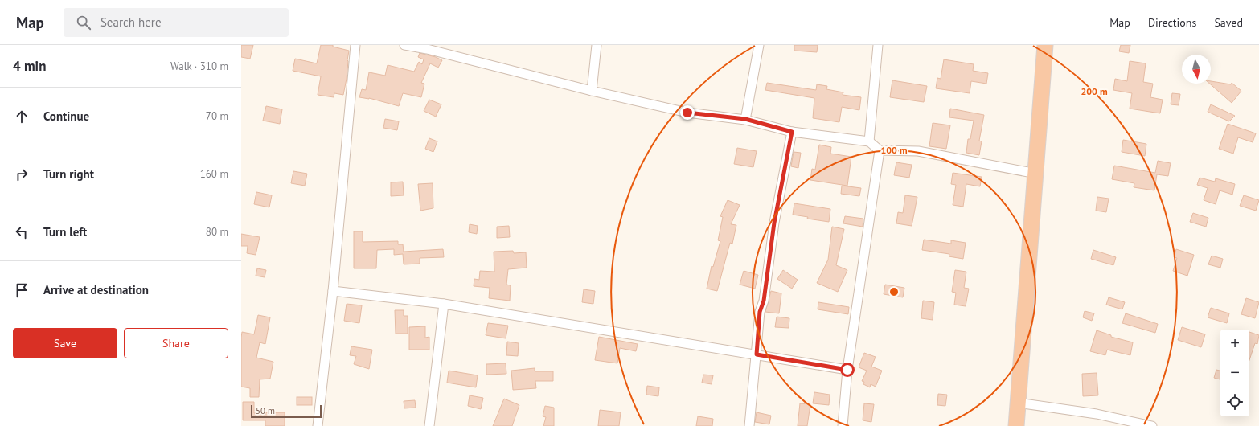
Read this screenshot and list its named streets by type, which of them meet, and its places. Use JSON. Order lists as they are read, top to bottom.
{
  "scale_bar": "50 m",
  "north": "bottom",
  "page": {
    "header": "Map",
    "search": "Search here",
    "nav": ["Map", "Directions", "Saved"],
    "heading": ["4 min", "Walk · 310 m"],
    "list": [
      ["Continue", "70 m"],
      ["Turn right", "160 m"],
      ["Turn left", "80 m"],
      "Arrive at destination"
    ],
    "buttons": ["Save", "Share"],
    "map_buttons": ["+", "−"],
    "scale": "50 m"
  },
  "rings": ["200 m", "100 m"]
}
